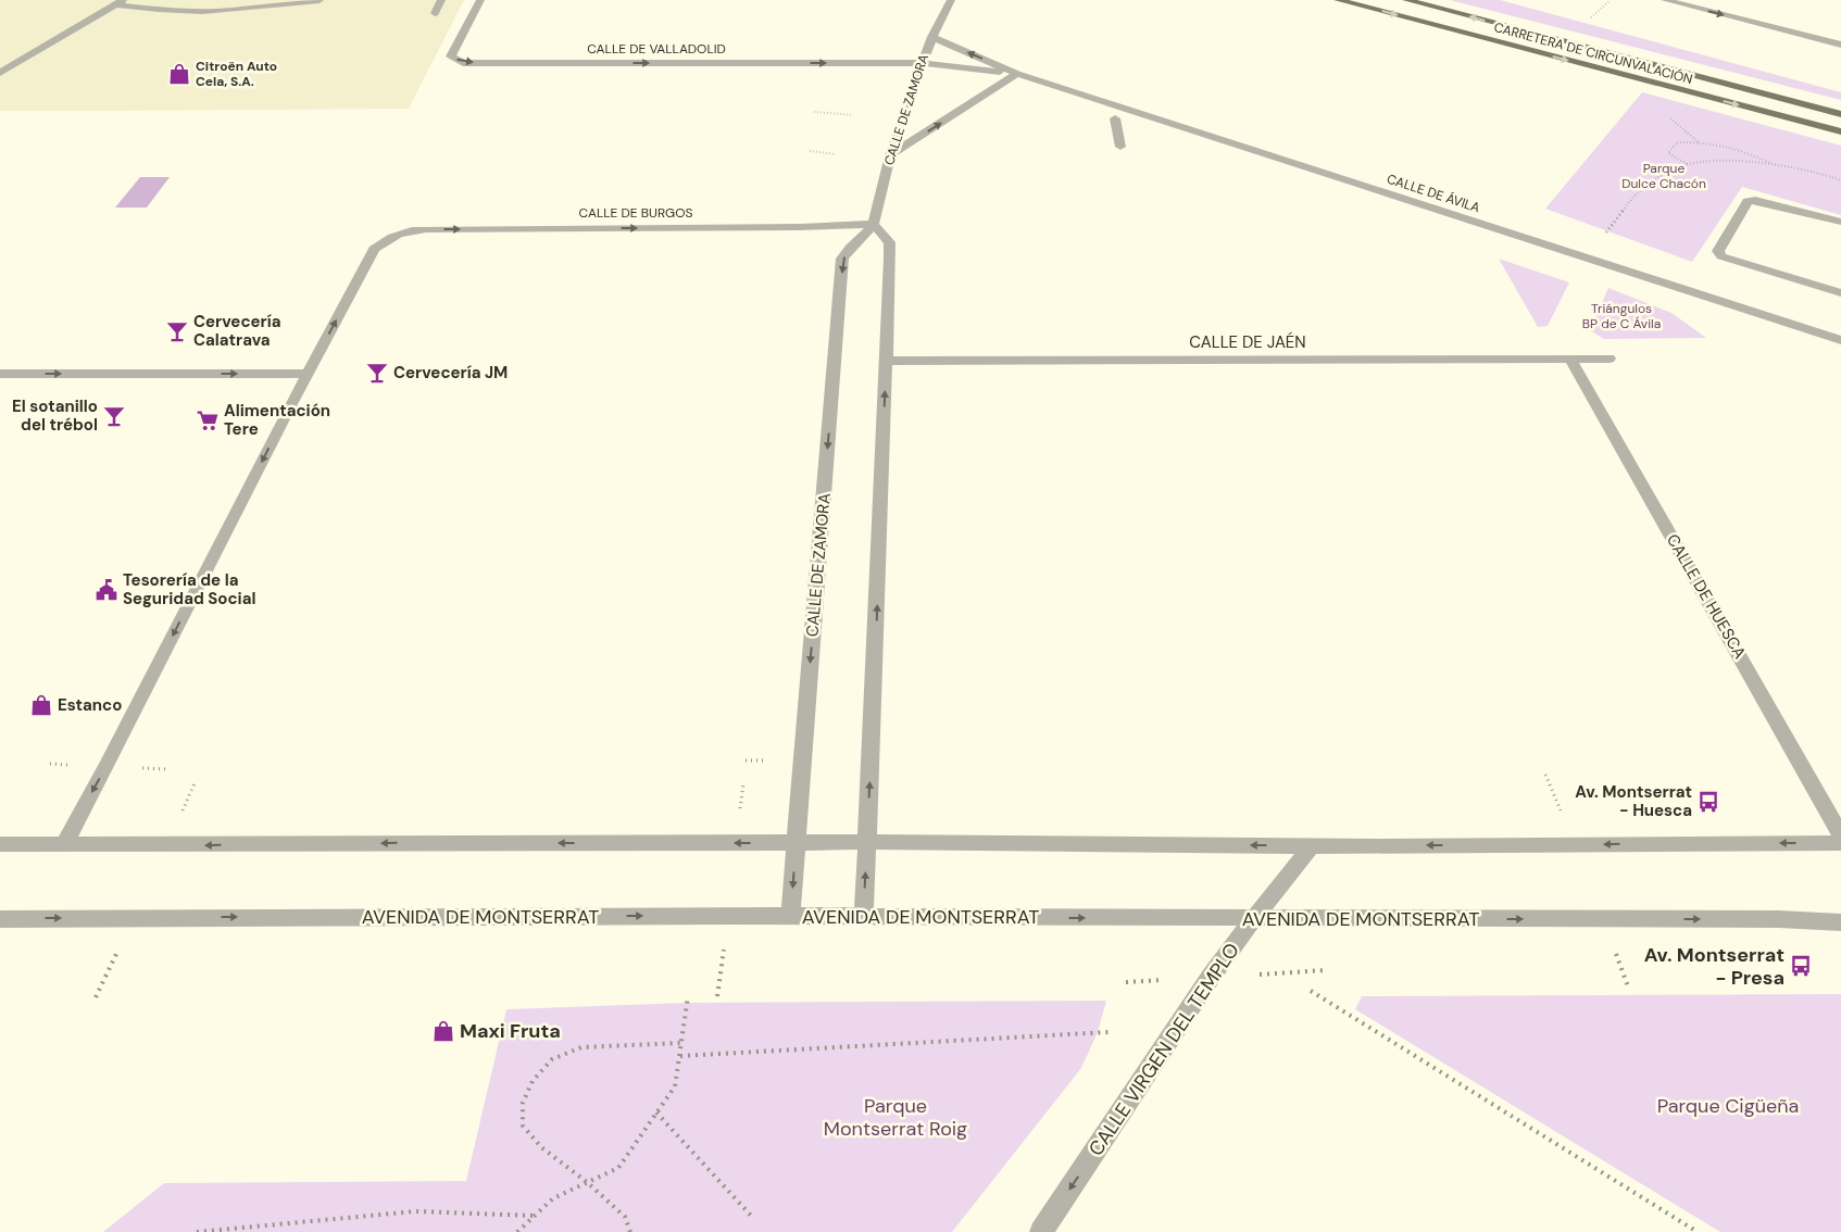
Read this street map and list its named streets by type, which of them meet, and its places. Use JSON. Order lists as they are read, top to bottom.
{
  "streets": {
    "main road": ["CARRETERA DE CIRCUNVALACIÓN"],
    "street": [
      "CALLE DE VALLADOLID",
      "CALLE DE ZAMORA",
      "CALLE DE ÁVILA",
      "CALLE DE BURGOS",
      "CALLE DE JAÉN",
      "CALLE DE HUESCA",
      "AVENIDA DE MONTSERRAT",
      "CALLE VIRGEN DEL TEMPLO"
    ]
  },
  "crossings": [
    ["CALLE DE VALLADOLID", "CALLE DE ZAMORA"],
    ["CALLE DE VALLADOLID", "CALLE DE ÁVILA"],
    ["CALLE DE ZAMORA", "CALLE DE ÁVILA"],
    ["CALLE DE ZAMORA", "CALLE DE BURGOS"],
    ["CALLE DE ZAMORA", "AVENIDA DE MONTSERRAT"],
    ["CALLE DE JAÉN", "CALLE DE HUESCA"],
    ["AVENIDA DE MONTSERRAT", "CALLE VIRGEN DEL TEMPLO"]
  ],
  "one_way": ["CALLE DE VALLADOLID", "CALLE DE BURGOS", "CALLE VIRGEN DEL TEMPLO"],
  "parks": [
    "Parque Dulce Chacón",
    "Triángulos BP de C Ávila",
    "Parque Montserrat Roig",
    "Parque Cigüeña"
  ],
  "places": {
    "shop": ["Citroën Auto Cela, S.A.", "Estanco", "Maxi Fruta"],
    "bar": ["Cervecería Calatrava", "Cervecería JM", "El sotanillo del trébol"],
    "supermarket": ["Alimentación Tere"],
    "public building": ["Tesorería de la Seguridad Social"],
    "bus stop": ["Av. Montserrat - Huesca", "Av. Montserrat - Presa"]
  }
}
